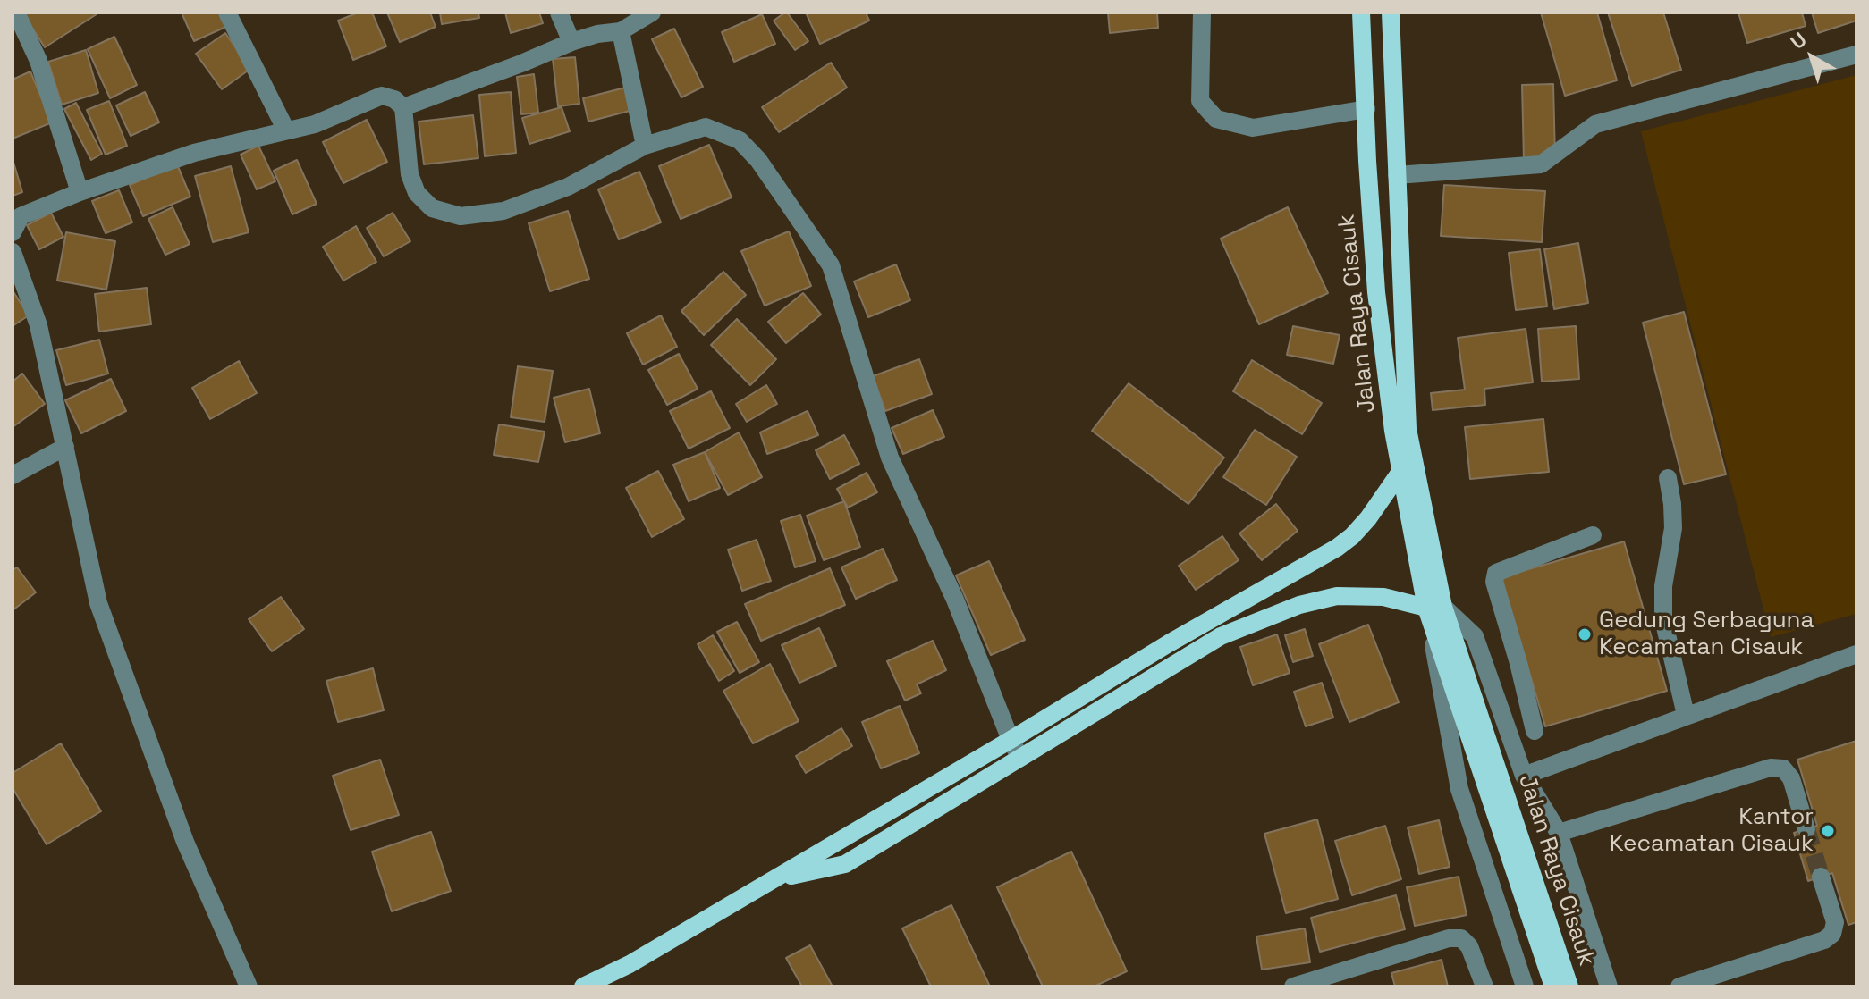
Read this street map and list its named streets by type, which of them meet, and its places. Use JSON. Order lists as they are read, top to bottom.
{
  "streets": {
    "main road": ["Jalan Raya Cisauk"]
  },
  "places": ["Gedung Serbaguna Kecamatan Cisauk", "Kantor Kecamatan Cisauk"],
  "north": "top left"
}
